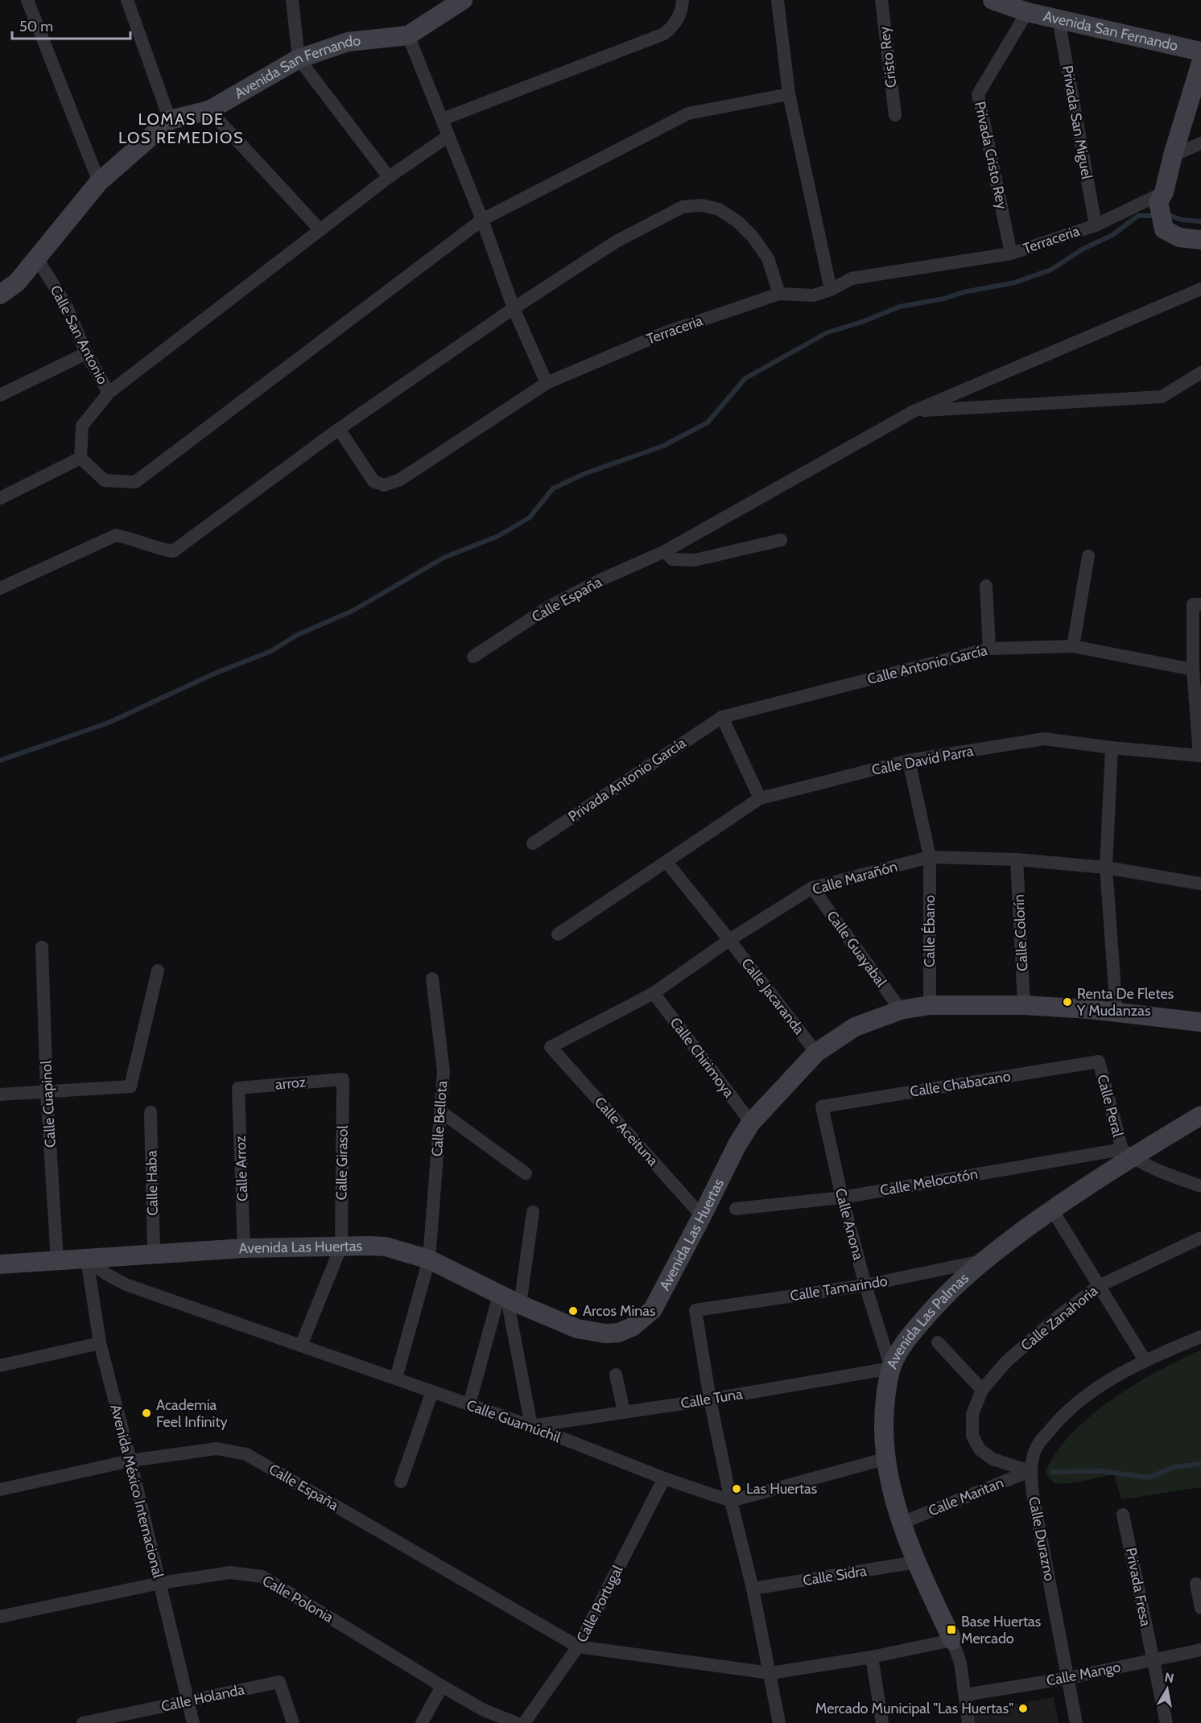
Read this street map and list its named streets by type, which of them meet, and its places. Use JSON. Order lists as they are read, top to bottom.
{
  "streets": {
    "street": [
      "Avenida San Fernando",
      "Cristo Rey",
      "Privada San Miguel",
      "Privada Cristo Rey",
      "Terraceria",
      "Calle San Antonio",
      "Calle España",
      "Calle Antonio García",
      "Calle David Parra",
      "Privada Antonio García",
      "Calle Marañón",
      "Calle Ébano",
      "Calle Colorín",
      "Calle Guayabal",
      "Calle Jacaranda",
      "Calle Chirimoya",
      "arroz",
      "Calle Chabacano",
      "Calle Cuapinol",
      "Calle Peral",
      "Calle Bellota",
      "Calle Aceituna",
      "Calle Girasol",
      "Calle Arroz",
      "Calle Melocotón",
      "Calle Haba",
      "Calle Anona",
      "Avenida Las Huertas",
      "Calle Tamarindo",
      "Calle Zanahoria",
      "Avenida Las Palmas",
      "Calle Tuna",
      "Calle Guamúchil",
      "Avenida México Internacional",
      "Calle Maritan",
      "Calle Durazno",
      "Calle Sidra",
      "Privada Fresa",
      "Calle Polonia",
      "Calle Portugal",
      "Calle Mango",
      "Calle Holanda"
    ]
  },
  "crossings": [
    ["Avenida San Fernando", "Privada San Miguel"],
    ["Avenida San Fernando", "Privada Cristo Rey"],
    ["Avenida San Fernando", "Calle San Antonio"],
    ["Privada San Miguel", "Terraceria"],
    ["Privada Cristo Rey", "Terraceria"],
    ["Calle España", "Avenida México Internacional"],
    ["Calle España", "Calle Portugal"],
    ["Calle Antonio García", "Calle David Parra"],
    ["Calle Antonio García", "Privada Antonio García"],
    ["Calle David Parra", "Calle Ébano"],
    ["Calle David Parra", "Calle Jacaranda"],
    ["Calle Marañón", "Calle Ébano"],
    ["Calle Marañón", "Calle Colorín"],
    ["Calle Marañón", "Calle Guayabal"],
    ["Calle Marañón", "Calle Jacaranda"],
    ["Calle Marañón", "Calle Chirimoya"],
    ["Calle Marañón", "Calle Aceituna"],
    ["Calle Ébano", "Avenida Las Huertas"],
    ["Calle Colorín", "Avenida Las Huertas"],
    ["Calle Guayabal", "Avenida Las Huertas"],
    ["Calle Jacaranda", "Avenida Las Huertas"],
    ["Calle Chirimoya", "Avenida Las Huertas"],
    ["arroz", "Calle Girasol"],
    ["arroz", "Calle Arroz"],
    ["Calle Chabacano", "Calle Peral"],
    ["Calle Chabacano", "Calle Anona"],
    ["Calle Cuapinol", "Avenida Las Huertas"],
    ["Calle Peral", "Calle Melocotón"],
    ["Calle Peral", "Avenida Las Palmas"],
    ["Calle Bellota", "Avenida Las Huertas"],
    ["Calle Bellota", "Calle Guamúchil"],
    ["Calle Aceituna", "Avenida Las Huertas"],
    ["Calle Girasol", "Avenida Las Huertas"],
    ["Calle Arroz", "Avenida Las Huertas"],
    ["Calle Melocotón", "Calle Anona"],
    ["Calle Melocotón", "Avenida Las Palmas"],
    ["Calle Haba", "Avenida Las Huertas"],
    ["Calle Anona", "Calle Tamarindo"],
    ["Calle Anona", "Avenida Las Palmas"],
    ["Calle Anona", "Calle Tuna"],
    ["Avenida Las Huertas", "Calle Guamúchil"],
    ["Avenida Las Huertas", "Avenida México Internacional"],
    ["Calle Tamarindo", "Avenida Las Palmas"],
    ["Calle Tamarindo", "Calle Tuna"],
    ["Avenida Las Palmas", "Calle Tuna"],
    ["Avenida Las Palmas", "Calle Maritan"],
    ["Avenida Las Palmas", "Calle Sidra"],
    ["Calle Tuna", "Calle Guamúchil"],
    ["Calle Guamúchil", "Avenida México Internacional"],
    ["Calle Guamúchil", "Calle Portugal"],
    ["Avenida México Internacional", "Calle Polonia"],
    ["Avenida México Internacional", "Calle Holanda"],
    ["Calle Maritan", "Calle Durazno"],
    ["Calle Durazno", "Calle Mango"],
    ["Privada Fresa", "Calle Mango"]
  ],
  "districts": ["LOMAS DE LOS REMEDIOS"],
  "places": {
    "other": [
      "Renta De Fletes Y Mudanzas",
      "Arcos Minas",
      "Academia Feel Infinity",
      "Las Huertas",
      "Mercado Municipal \"Las Huertas\""
    ],
    "transit": ["Base Huertas Mercado"]
  },
  "scale_bar": "50 m",
  "north": "top"
}
